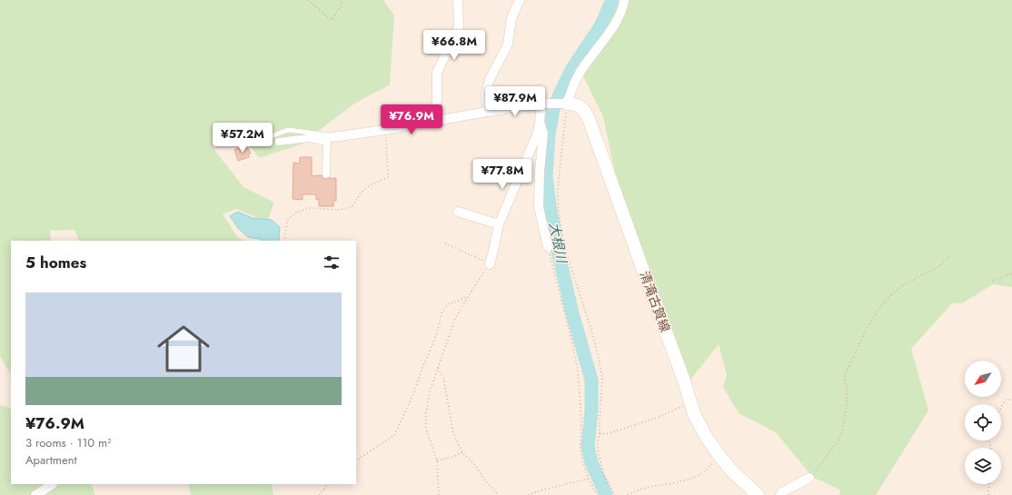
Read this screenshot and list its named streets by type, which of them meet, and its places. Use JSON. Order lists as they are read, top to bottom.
{
  "streets": {
    "main road": ["清滝古賀線"]
  },
  "water": ["大根川"],
  "north": "bottom left",
  "page": {
    "price": [
      "¥66.8M",
      "¥87.9M",
      "¥76.9M",
      "¥57.2M",
      "¥77.8M"
    ],
    "heading": "5 homes",
    "list": [
      {
        "name": "¥76.9M",
        "note": "3 rooms · 110 m² · Apartment"
      }
    ]
  }
}
